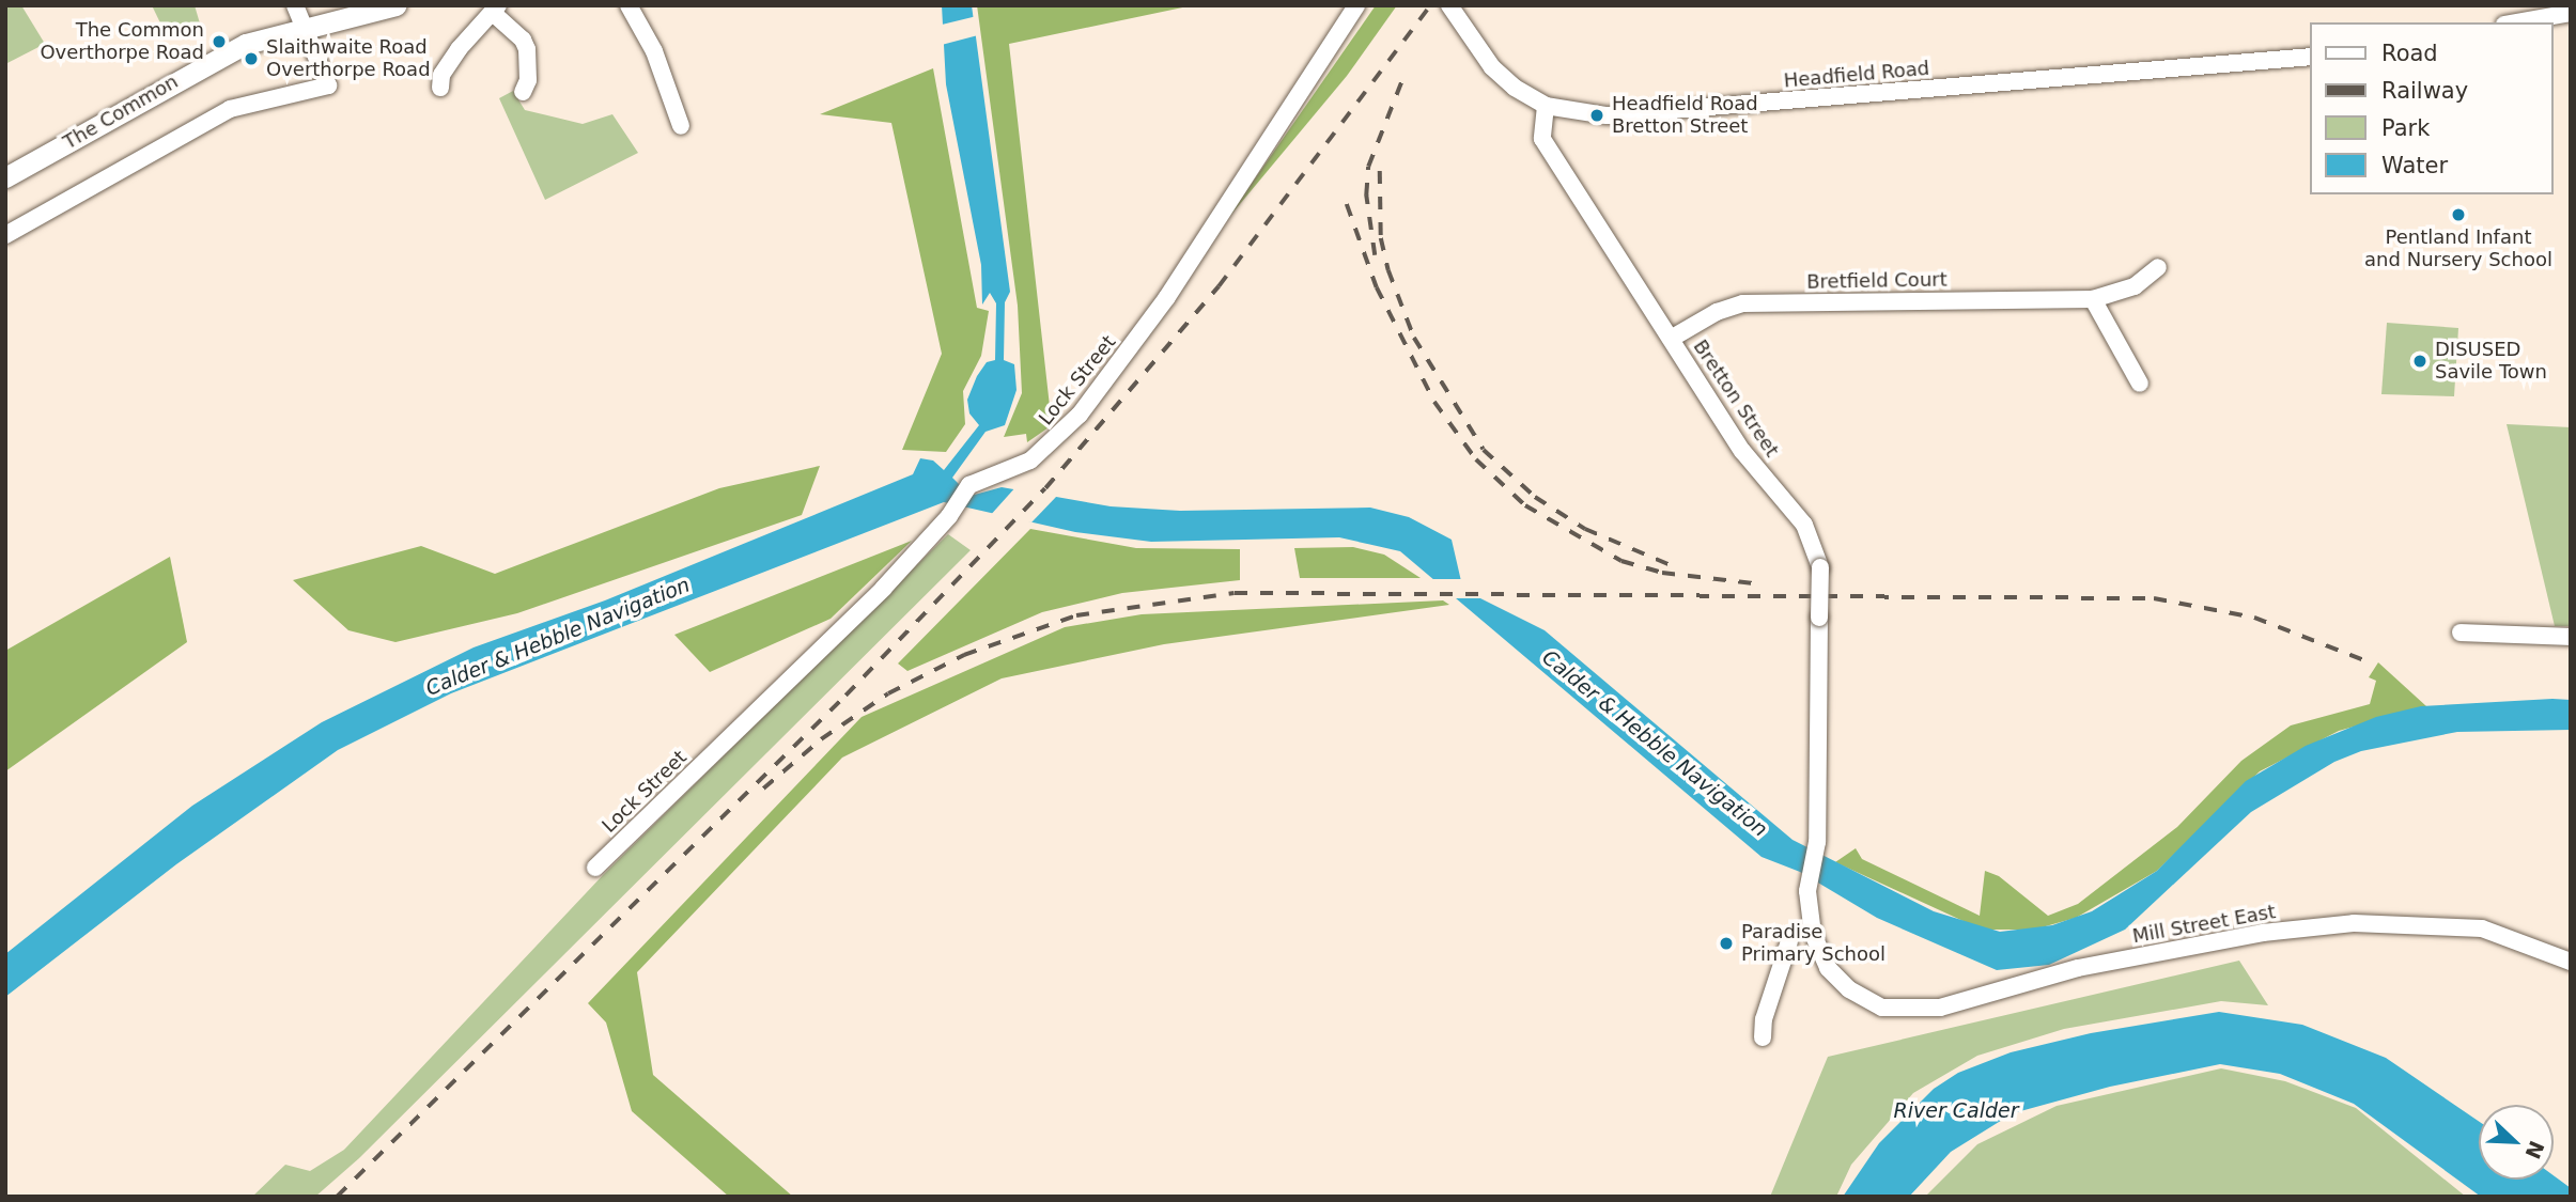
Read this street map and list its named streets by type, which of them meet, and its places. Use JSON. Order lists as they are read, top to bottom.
{
  "streets": {
    "main road": ["The Common"],
    "street": [
      "Headfield Road",
      "Bretfield Court",
      "Lock Street",
      "Bretton Street",
      "Mill Street East"
    ]
  },
  "crossings": [
    ["Headfield Road", "Bretton Street"],
    ["Bretfield Court", "Bretton Street"],
    ["Bretton Street", "Mill Street East"]
  ],
  "water": ["Calder & Hebble Navigation", "River Calder"],
  "places": [
    "The Common Overthorpe Road",
    "Slaithwaite Road Overthorpe Road",
    "Headfield Road Bretton Street",
    "Pentland Infant and Nursery School",
    "DISUSED Savile Town",
    "Paradise Primary School"
  ],
  "legend": [
    "Road",
    "Railway",
    "Park",
    "Water"
  ],
  "north": "bottom right"
}
